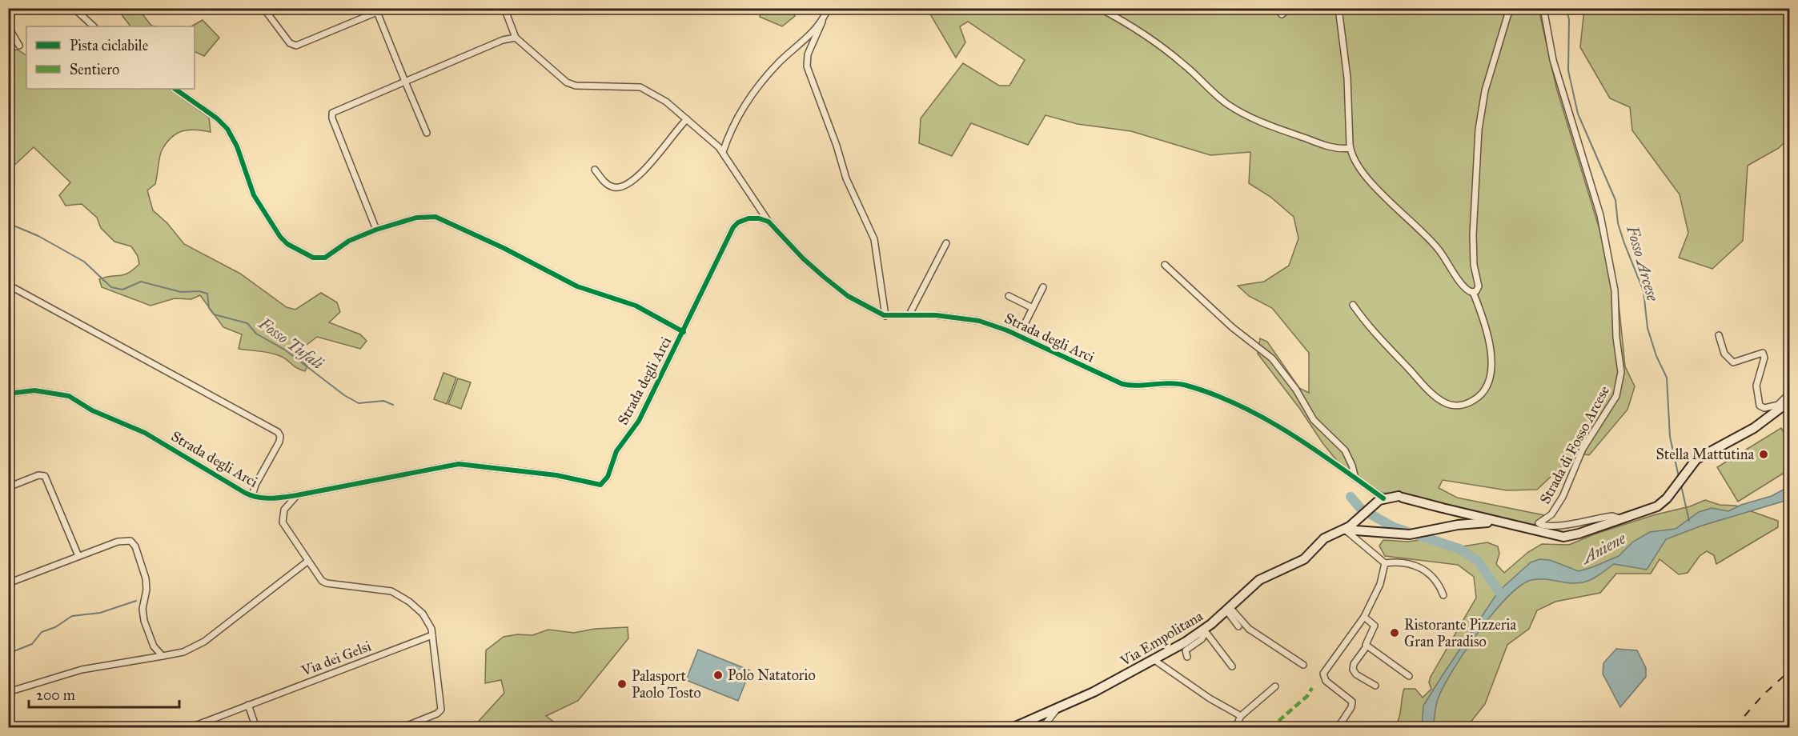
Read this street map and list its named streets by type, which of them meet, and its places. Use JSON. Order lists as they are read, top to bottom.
{
  "streets": {
    "main road": ["Via Empolitana"],
    "street": ["Strada degli Arci", "Strada di Fosso Arcese", "Via dei Gelsi"]
  },
  "crossings": [
    ["Strada degli Arci", "Via Empolitana"]
  ],
  "water": ["Fosso Arcese", "Fosso Tufali", "Aniene"],
  "places": [
    "Stella Mattutina",
    "Ristorante Pizzeria Gran Paradiso",
    "Polo Natatorio",
    "Palasport Paolo Tosto"
  ],
  "legend": ["Pista ciclabile", "Sentiero"],
  "scale_bar": "200 m"
}
